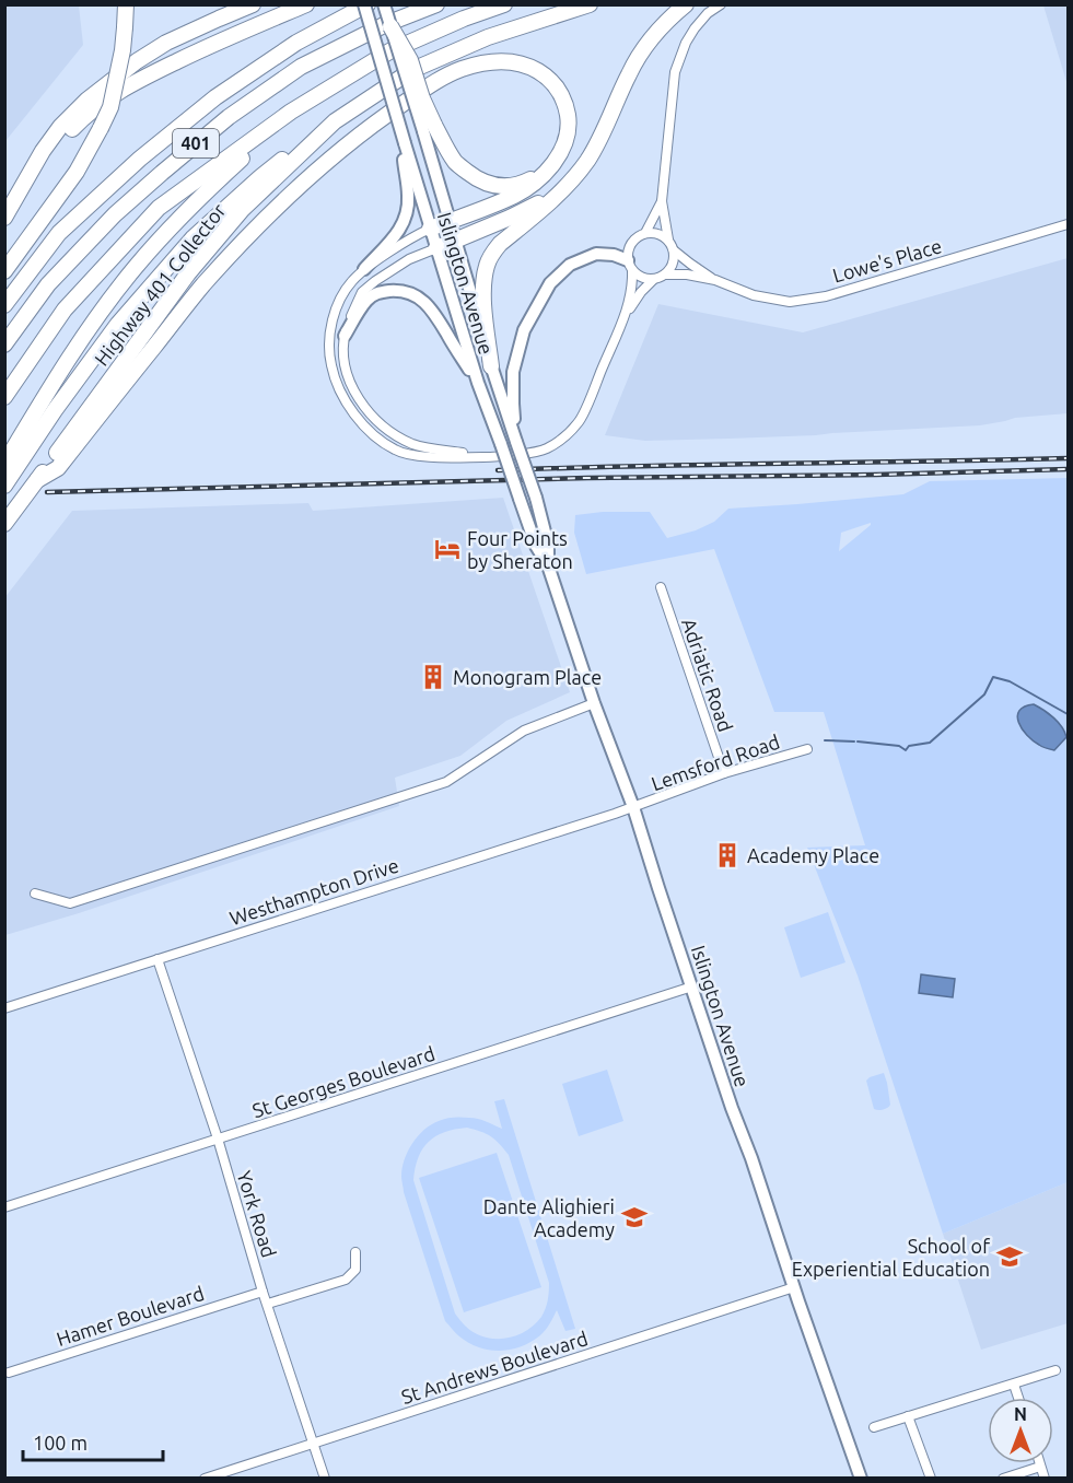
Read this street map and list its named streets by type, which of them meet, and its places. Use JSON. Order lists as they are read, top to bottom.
{
  "streets": {
    "highway": ["401", "Highway 401 Collector"],
    "main road": ["Islington Avenue"],
    "street": [
      "Lowe's Place",
      "Adriatic Road",
      "Lemsford Road",
      "Westhampton Drive",
      "St Georges Boulevard",
      "York Road",
      "Hamer Boulevard",
      "St Andrews Boulevard"
    ]
  },
  "crossings": [
    ["401", "Islington Avenue"],
    ["Islington Avenue", "Lemsford Road"],
    ["Islington Avenue", "Westhampton Drive"],
    ["Islington Avenue", "St Georges Boulevard"],
    ["Islington Avenue", "St Andrews Boulevard"],
    ["Adriatic Road", "Lemsford Road"],
    ["Lemsford Road", "Westhampton Drive"],
    ["Westhampton Drive", "York Road"],
    ["St Georges Boulevard", "York Road"],
    ["York Road", "Hamer Boulevard"],
    ["York Road", "St Andrews Boulevard"]
  ],
  "places": {
    "hotel": ["Four Points by Sheraton"],
    "building": ["Monogram Place", "Academy Place"],
    "school or university": ["Dante Alighieri Academy", "School of Experiential Education"]
  },
  "scale_bar": "100 m",
  "north": "top"
}
